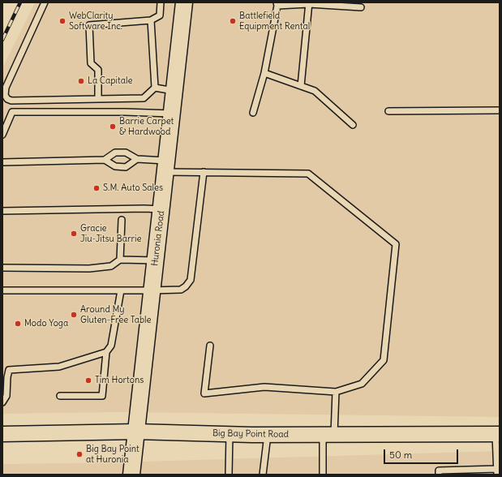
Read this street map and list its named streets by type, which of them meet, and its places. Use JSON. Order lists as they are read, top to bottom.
{
  "streets": {
    "main road": ["Huronia Road"],
    "street": ["Big Bay Point Road"]
  },
  "crossings": [
    ["Huronia Road", "Big Bay Point Road"]
  ],
  "places": [
    "WebClarity Software Inc.",
    "Battlefield Equipment Rental",
    "La Capitale",
    "Barrie Carpet & Hardwood",
    "S.M. Auto Sales",
    "Gracie Jiu-Jitsu Barrie",
    "Around My Gluten-Free Table",
    "Modo Yoga",
    "Tim Hortons",
    "Big Bay Point at Huronia"
  ],
  "scale_bar": "50 m"
}
